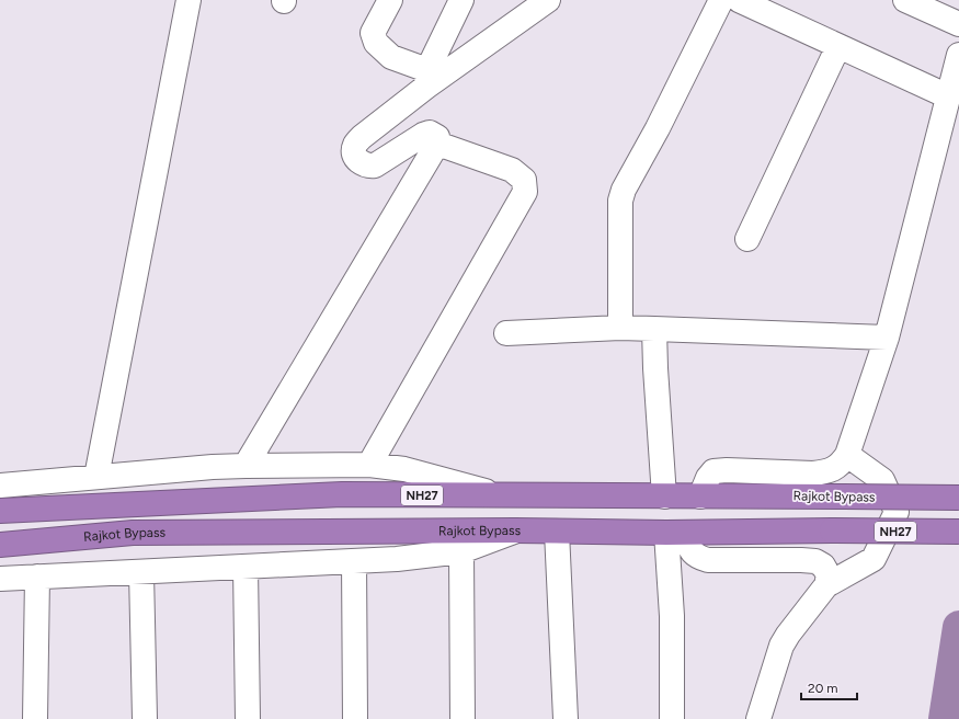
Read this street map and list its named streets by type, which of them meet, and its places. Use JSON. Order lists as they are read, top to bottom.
{
  "streets": {
    "highway": ["NH27", "Rajkot Bypass"]
  },
  "scale_bar": "20 m"
}
